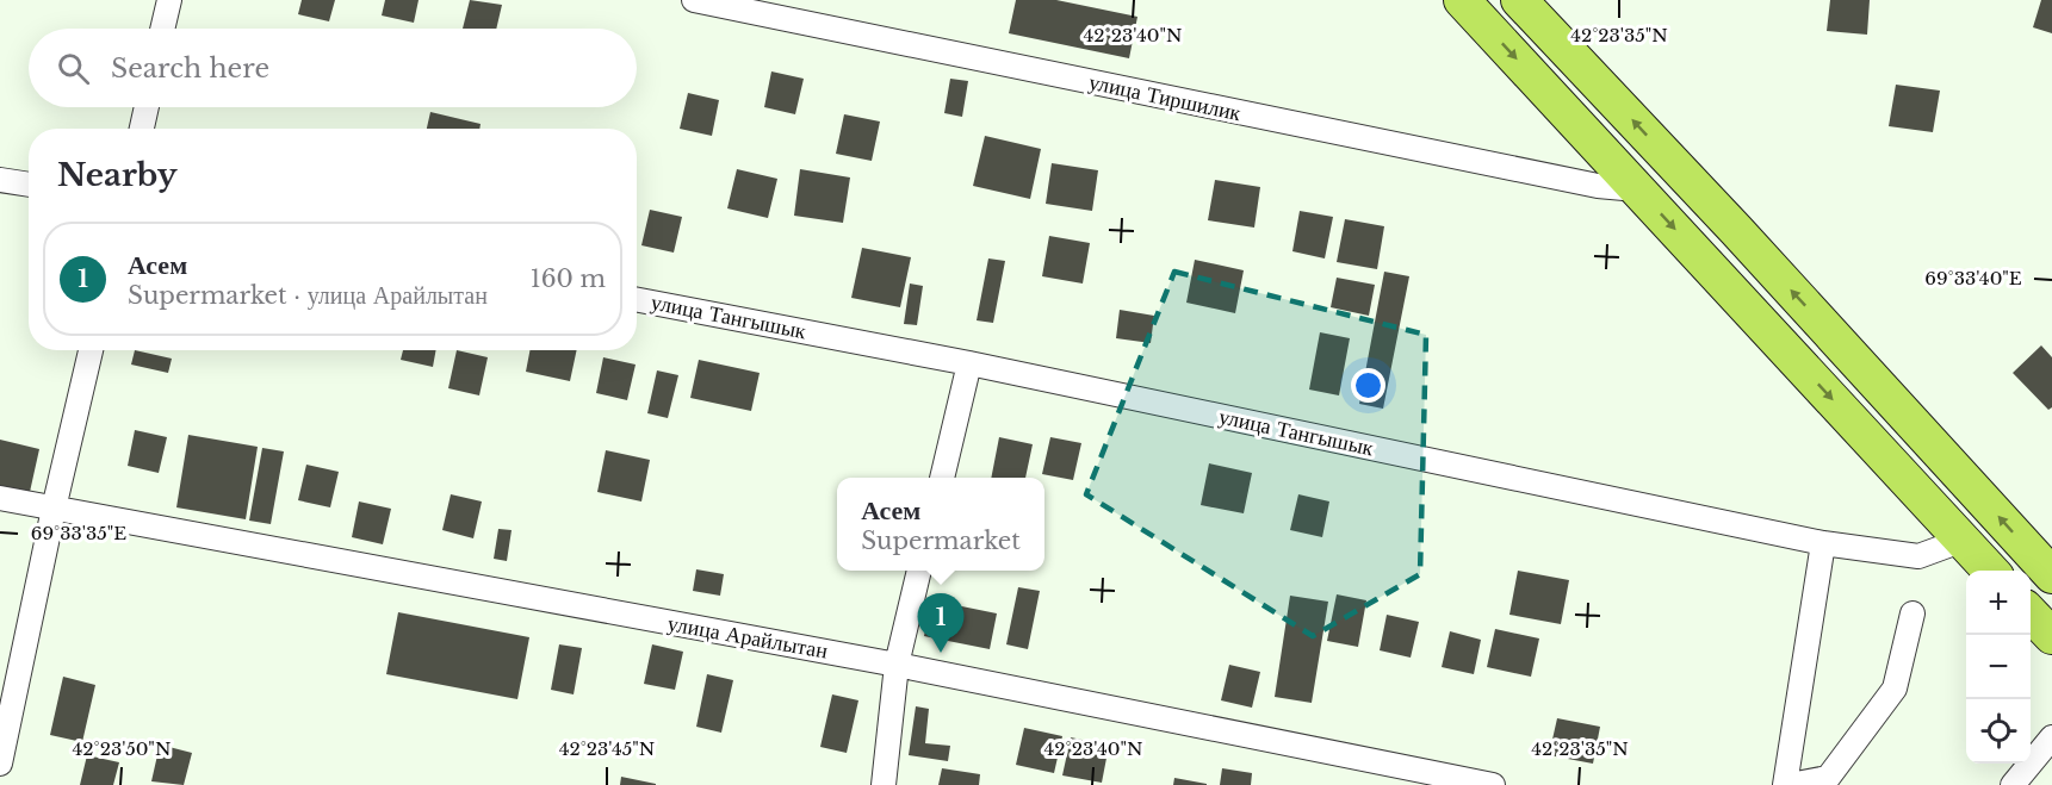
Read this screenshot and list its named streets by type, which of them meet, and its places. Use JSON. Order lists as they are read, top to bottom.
{
  "streets": {
    "street": ["улица Тиршилик", "улица Тангышык", "улица Арайлытан"]
  },
  "page": {
    "search": "Search here",
    "heading": "Nearby",
    "list": [
      {
        "mark": "1",
        "name": "Асем",
        "note": "Supermarket · улица Арайлытан",
        "value": "160 m"
      }
    ],
    "popup": ["Асем", "Supermarket"],
    "map_buttons": ["+", "−"],
    "pins": "1"
  },
  "coordinates": [
    "42°23'40\"N",
    "42°23'35\"N",
    "69°33'40\"E",
    "69°33'35\"E",
    "42°23'50\"N",
    "42°23'45\"N"
  ]
}
